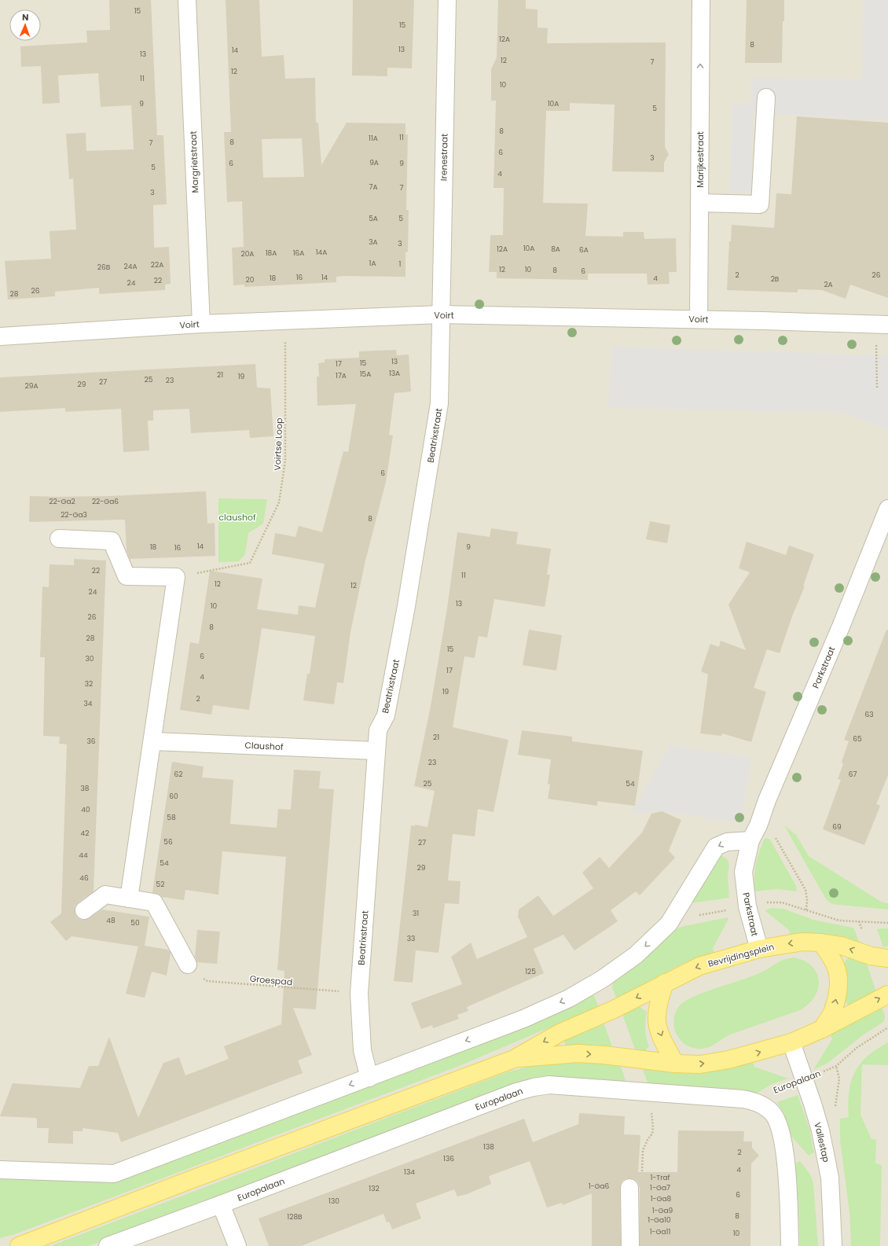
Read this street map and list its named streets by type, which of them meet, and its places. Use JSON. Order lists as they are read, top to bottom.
{
  "streets": {
    "main road": ["Bevrijdingsplein"],
    "street": [
      "Irenestraat",
      "Marijkestraat",
      "Margrietstraat",
      "Voirt",
      "Beatrixstraat",
      "Parkstraat",
      "Claushof",
      "Europalaan",
      "Vallestap"
    ],
    "path": ["Voirtse Loop", "Groespad"]
  },
  "crossings": [
    ["Irenestraat", "Voirt"],
    ["Irenestraat", "Beatrixstraat"],
    ["Marijkestraat", "Voirt"],
    ["Margrietstraat", "Voirt"],
    ["Voirt", "Beatrixstraat"],
    ["Voirt", "Voirtse Loop"],
    ["Beatrixstraat", "Claushof"],
    ["Beatrixstraat", "Groespad"],
    ["Parkstraat", "Bevrijdingsplein"],
    ["Europalaan", "Vallestap"]
  ],
  "one_way": ["Marijkestraat"],
  "parks": ["claushof"],
  "house_numbers": [
    "15",
    "15",
    "12A",
    "8",
    "13",
    "14",
    "13",
    "12",
    "7",
    "12",
    "11",
    "10",
    "9",
    "10A",
    "5",
    "8",
    "11",
    "11A",
    "8",
    "7",
    "6",
    "3",
    "9A",
    "6",
    "9",
    "5",
    "4",
    "7A",
    "7",
    "3",
    "5A",
    "5",
    "3A",
    "3",
    "10A",
    "12A",
    "8A",
    "6A",
    "14A",
    "18A",
    "16A",
    "20A",
    "1A",
    "1",
    "22A",
    "24A",
    "26B",
    "12",
    "10",
    "8",
    "6",
    "2",
    "26",
    "16",
    "14",
    "18",
    "4",
    "2B",
    "20",
    "22",
    "24",
    "2A",
    "26",
    "28",
    "13",
    "15",
    "17",
    "13A",
    "15A",
    "21",
    "17A",
    "19",
    "25",
    "23",
    "27",
    "29",
    "29A",
    "6",
    "22-Ga2",
    "22-Ga6",
    "22-Ga3",
    "8",
    "14",
    "18",
    "9",
    "16",
    "22",
    "11",
    "12",
    "12",
    "24",
    "13",
    "10",
    "26",
    "8",
    "28",
    "15",
    "6",
    "30",
    "17",
    "4",
    "32",
    "19",
    "2",
    "34",
    "63",
    "21",
    "65",
    "36",
    "23",
    "62",
    "67",
    "25",
    "54",
    "38",
    "60",
    "40",
    "58",
    "69",
    "42",
    "56",
    "27",
    "44",
    "54",
    "29",
    "46",
    "52",
    "31",
    "48",
    "50",
    "33",
    "125",
    "138",
    "2",
    "136",
    "4",
    "134",
    "1-Traf",
    "1-Ga6",
    "1-Ga7",
    "132",
    "6",
    "1-Ga8",
    "130",
    "1-Ga9",
    "8",
    "128B",
    "1-Ga10",
    "1-Ga11",
    "10"
  ],
  "north": "top"
}
